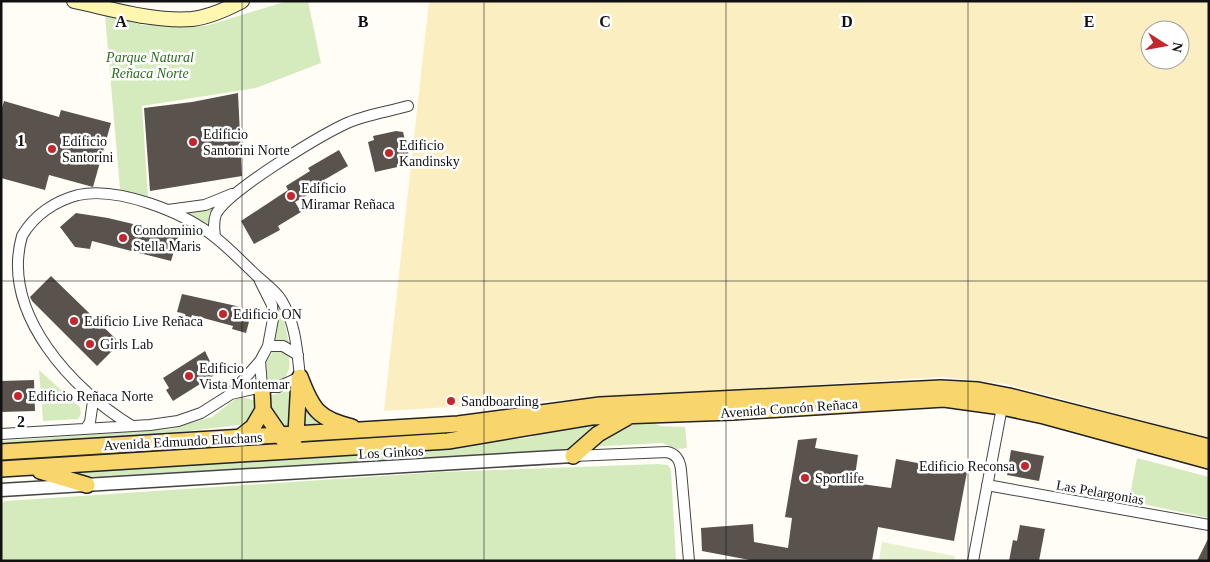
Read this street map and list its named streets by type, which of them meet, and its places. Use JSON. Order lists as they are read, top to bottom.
{
  "streets": {
    "main road": ["Avenida Concón Reñaca", "Avenida Edmundo Eluchans"],
    "street": ["Los Ginkos", "Las Pelargonias"]
  },
  "crossings": [
    ["Avenida Concón Reñaca", "Avenida Edmundo Eluchans"]
  ],
  "parks": ["Parque Natural Reñaca Norte"],
  "places": [
    "Edificio Santorini Norte",
    "Edificio Santorini",
    "Edificio Kandinsky",
    "Edificio Miramar Reñaca",
    "Condominio Stella Maris",
    "Edificio ON",
    "Edificio Live Reñaca",
    "Girls Lab",
    "Edificio Vista Montemar",
    "Edificio Reñaca Norte",
    "Sandboarding",
    "Edificio Reconsa",
    "Sportlife"
  ],
  "north": "right",
  "grid": {
    "columns": [
      "A",
      "B",
      "C",
      "D",
      "E"
    ],
    "rows": ["1", "2"]
  }
}
